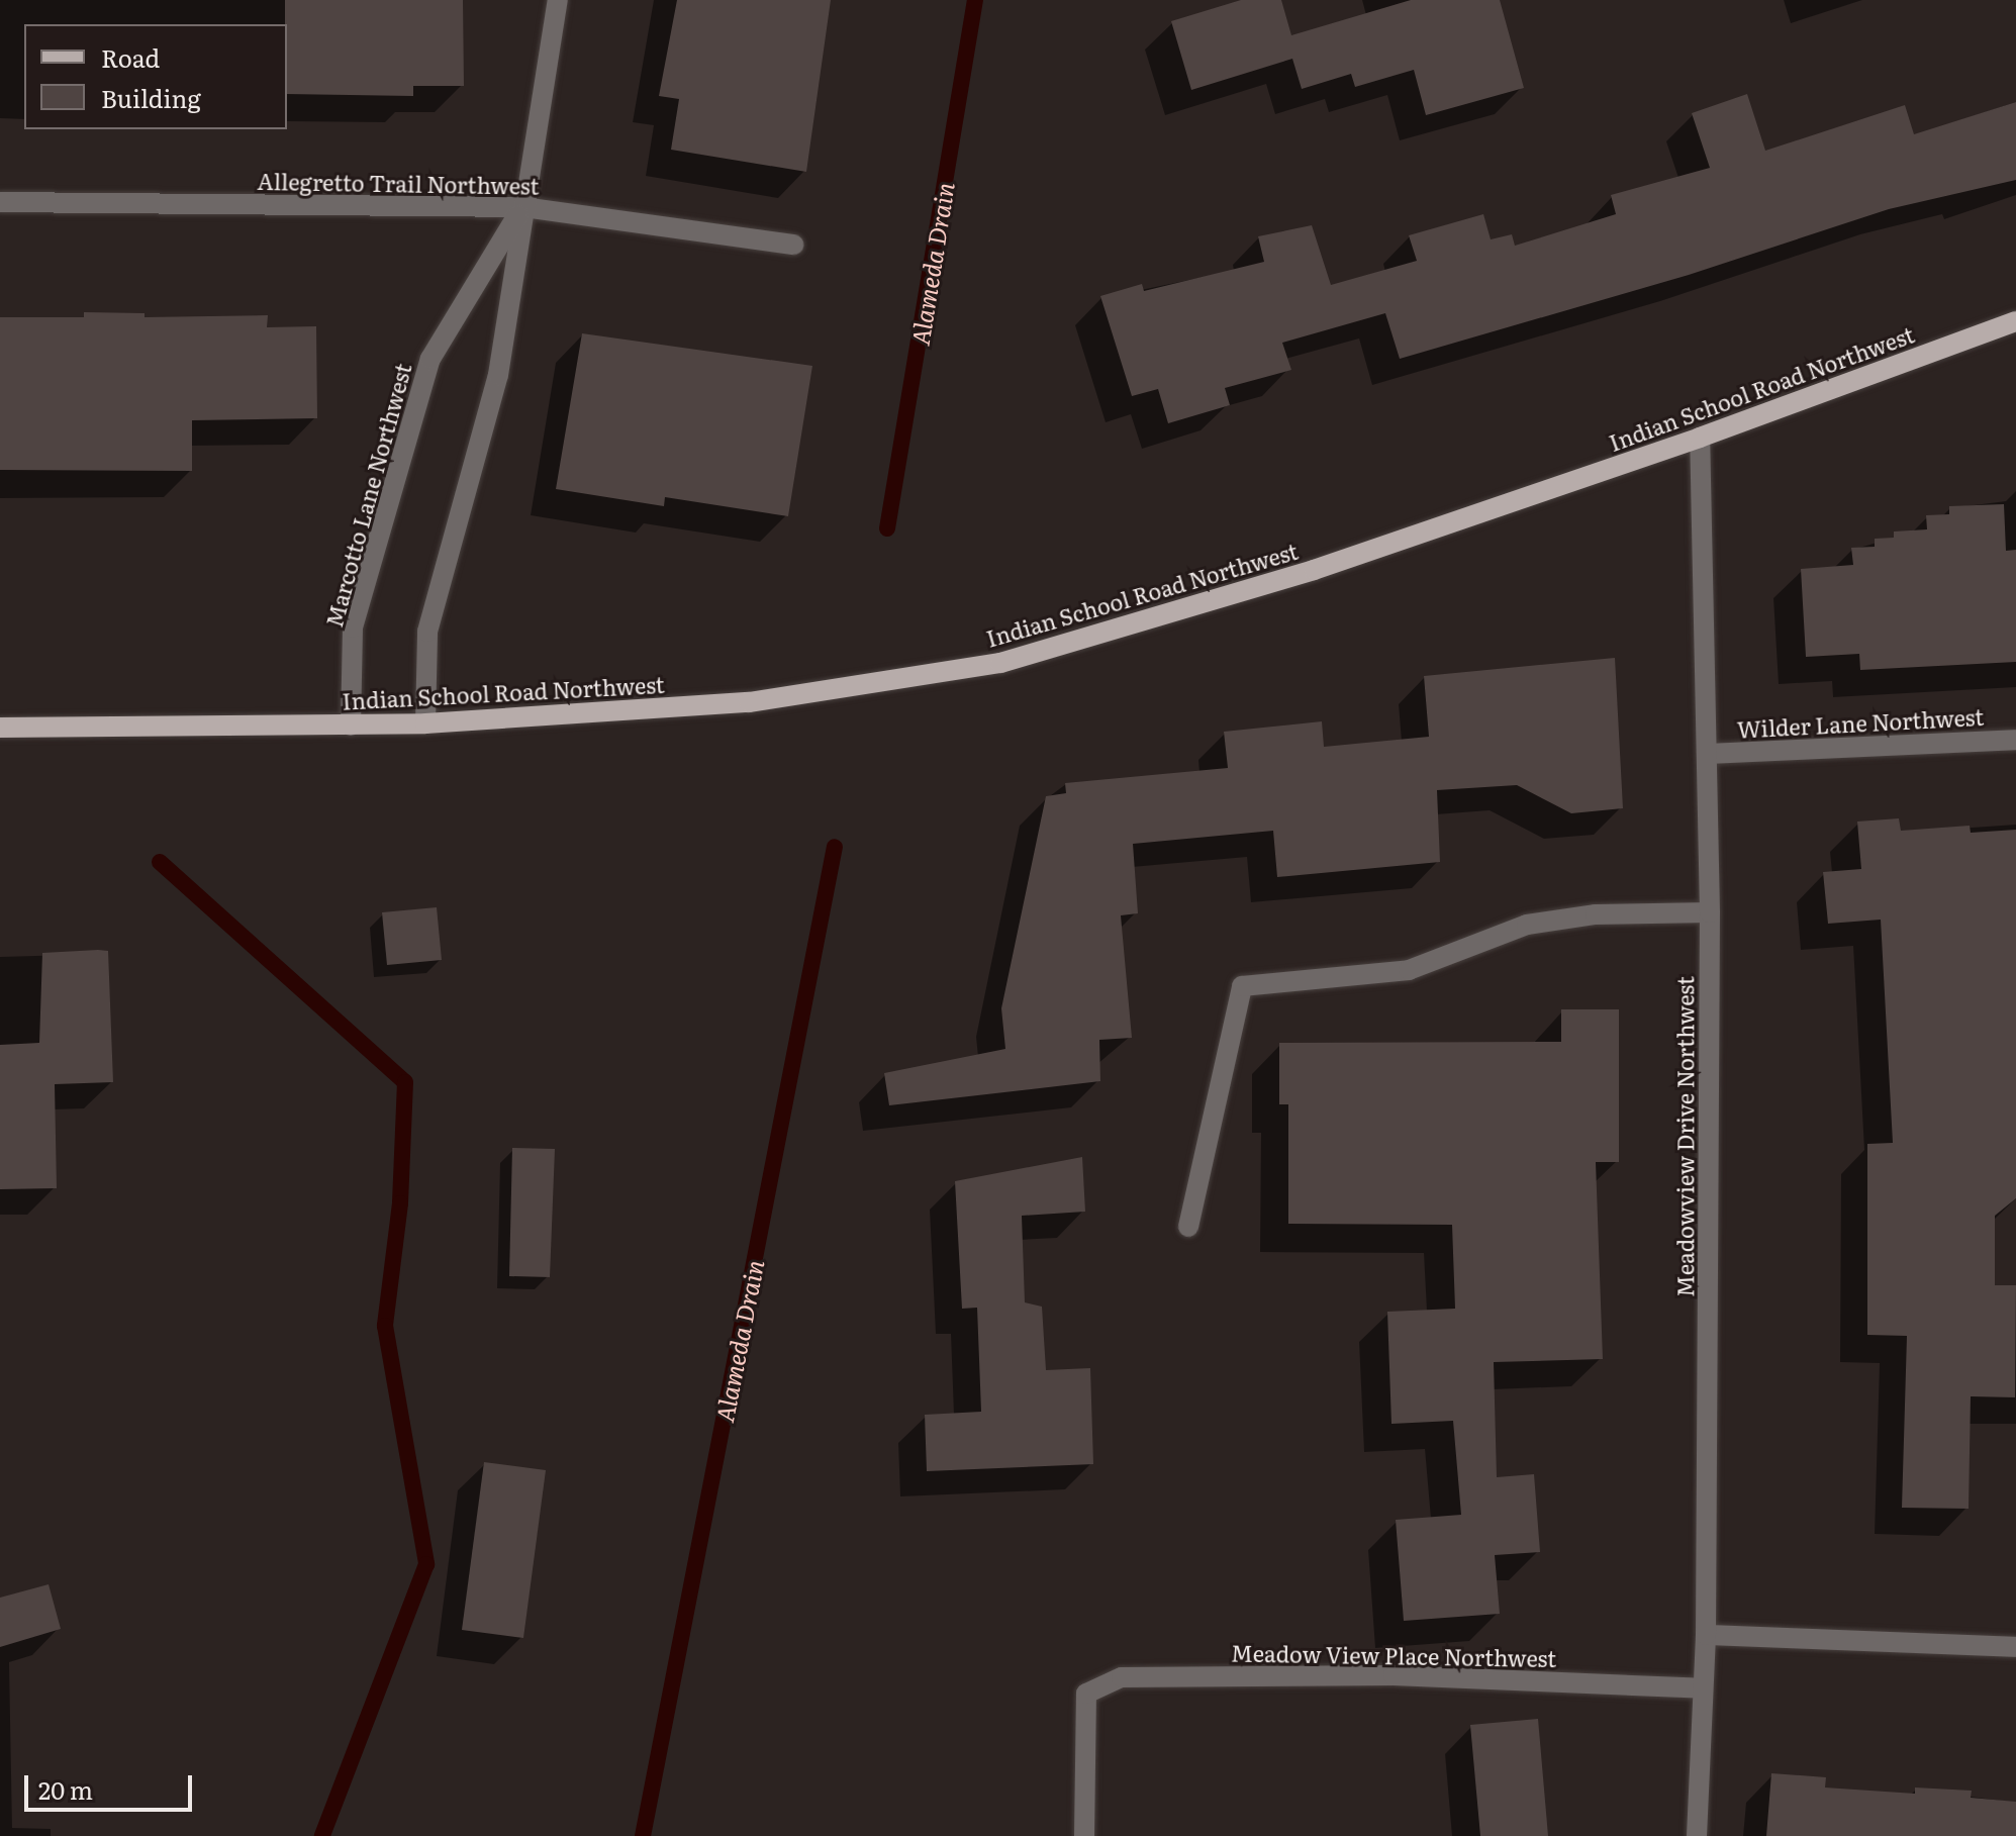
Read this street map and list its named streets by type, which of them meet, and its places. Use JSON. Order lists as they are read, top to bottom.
{
  "streets": {
    "main road": ["Indian School Road Northwest"],
    "street": [
      "Allegretto Trail Northwest",
      "Marcotto Lane Northwest",
      "Wilder Lane Northwest",
      "Meadowview Drive Northwest",
      "Meadow View Place Northwest"
    ]
  },
  "crossings": [
    ["Allegretto Trail Northwest", "Marcotto Lane Northwest"],
    ["Indian School Road Northwest", "Marcotto Lane Northwest"],
    ["Indian School Road Northwest", "Meadowview Drive Northwest"],
    ["Wilder Lane Northwest", "Meadowview Drive Northwest"],
    ["Meadowview Drive Northwest", "Meadow View Place Northwest"]
  ],
  "water": ["Alameda Drain"],
  "legend": ["Road", "Building"],
  "scale_bar": "20 m"
}
